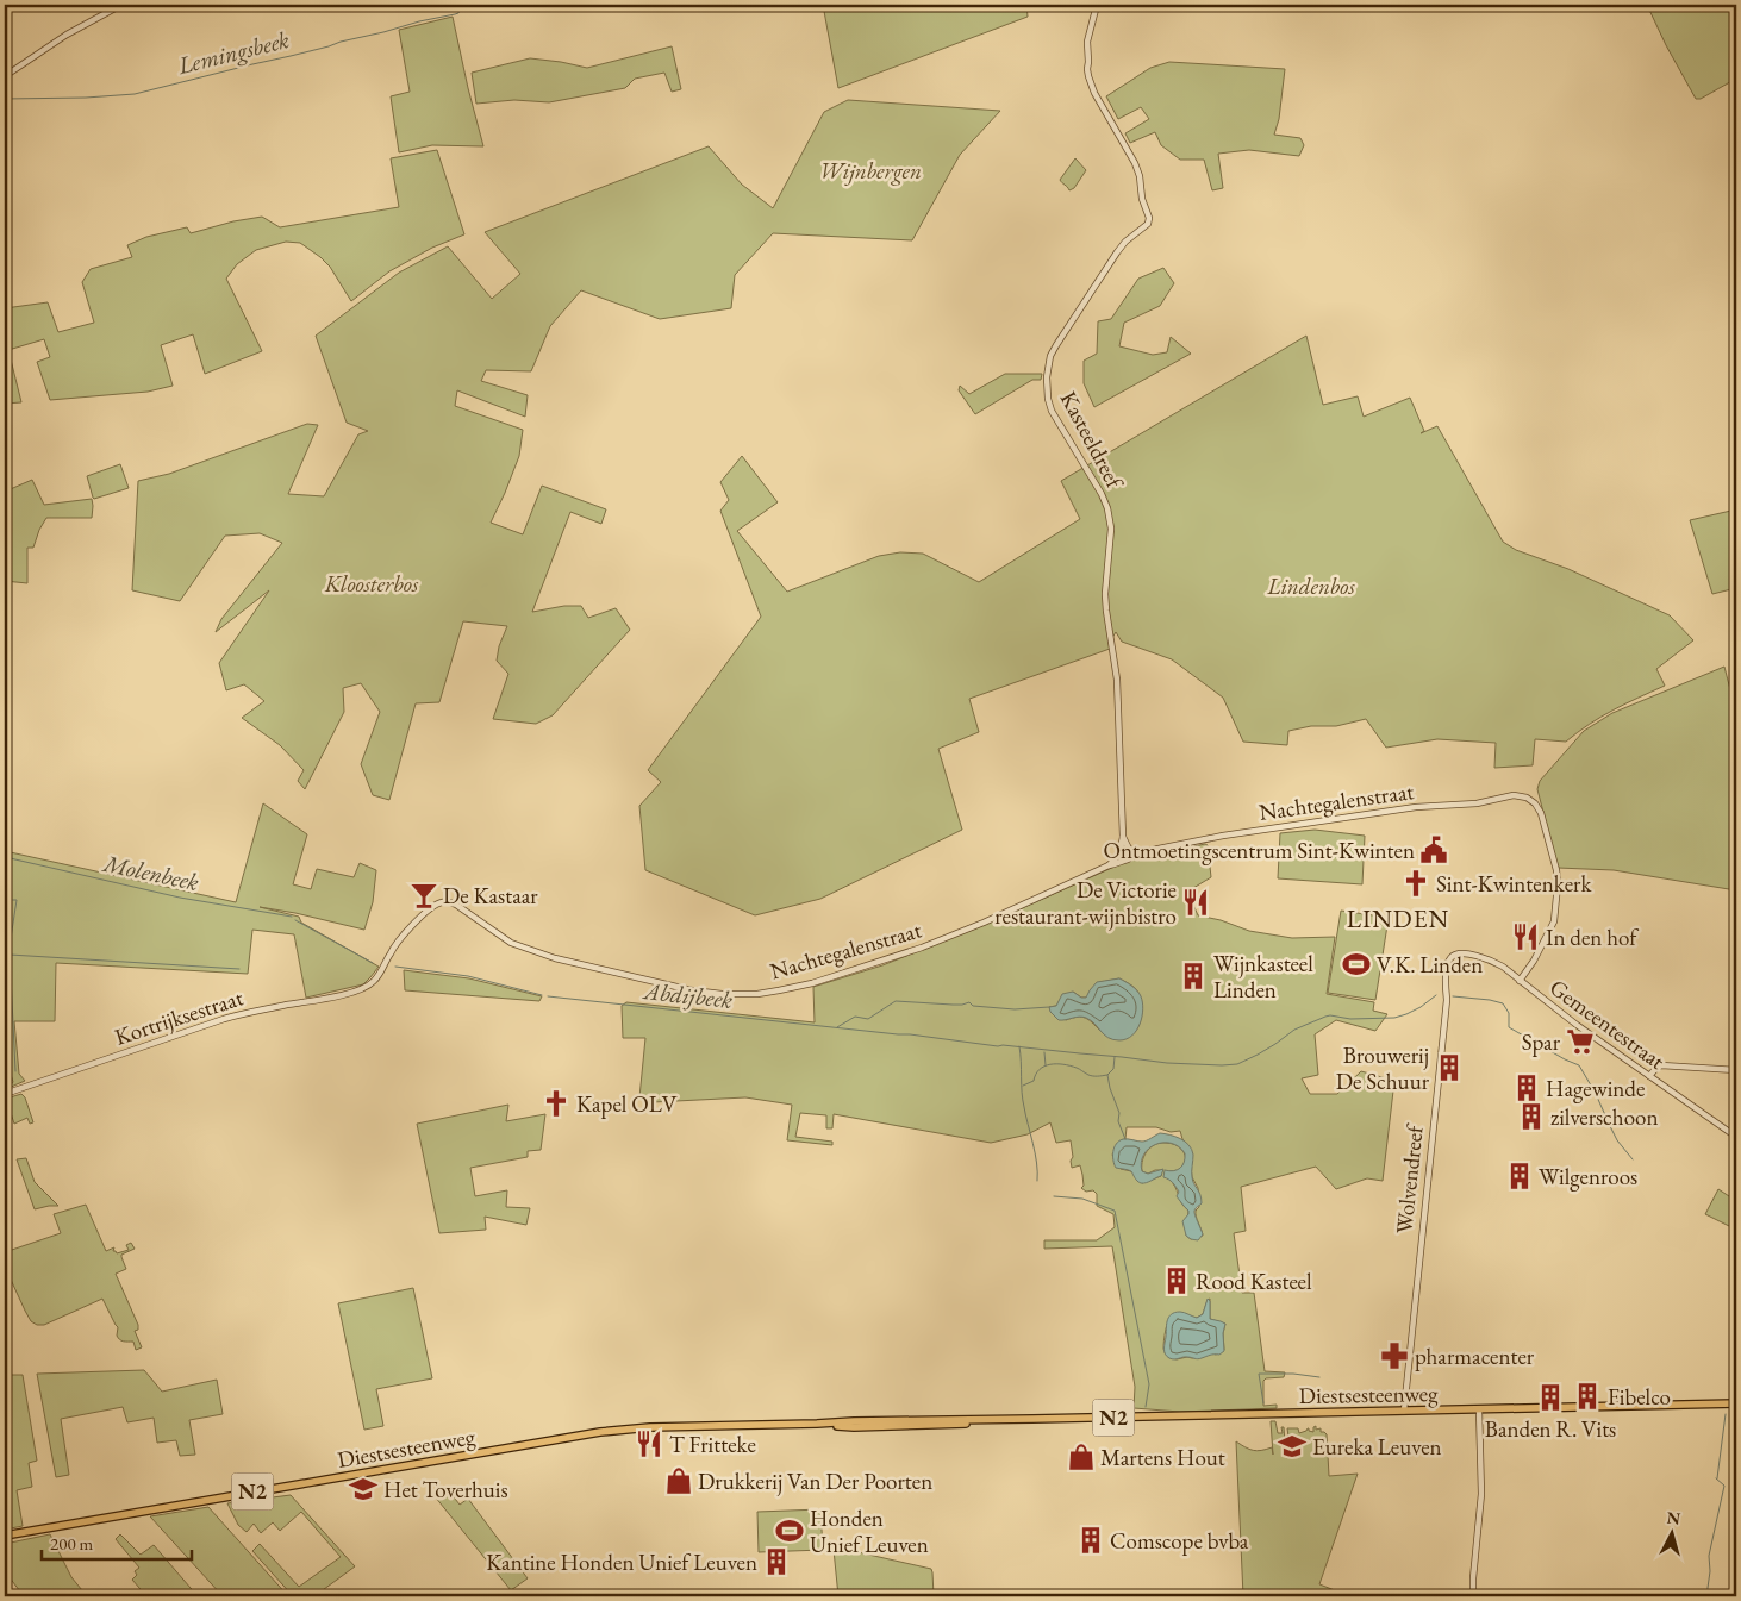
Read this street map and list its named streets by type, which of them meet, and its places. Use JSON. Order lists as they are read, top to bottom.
{
  "streets": {
    "main road": ["Diestsesteenweg", "N2"],
    "street": [
      "Kasteeldreef",
      "Nachtegalenstraat",
      "Kortrijksestraat",
      "Gemeentestraat",
      "Wolvendreef"
    ]
  },
  "crossings": [
    ["Kasteeldreef", "Nachtegalenstraat"],
    ["Nachtegalenstraat", "Kortrijksestraat"],
    ["Nachtegalenstraat", "Gemeentestraat"],
    ["Gemeentestraat", "Wolvendreef"],
    ["Wolvendreef", "Diestsesteenweg"]
  ],
  "districts": ["LINDEN"],
  "water": ["Lemingsbeek", "Molenbeek", "Abdijbeek"],
  "parks": ["Wijnbergen", "Kloosterbos", "Lindenbos"],
  "places": {
    "public building": ["Ontmoetingscentrum Sint-Kwinten"],
    "church": ["Sint-Kwintenkerk", "Kapel OLV"],
    "bar": ["De Kastaar"],
    "restaurant": ["De Victorie restaurant-wijnbistro", "In den hof", "T Fritteke"],
    "sports": ["V.K. Linden", "Honden Unief Leuven"],
    "building": [
      "Wijnkasteel Linden",
      "Brouwerij De Schuur",
      "Hagewinde",
      "zilverschoon",
      "Wilgenroos",
      "Rood Kasteel",
      "Fibelco",
      "Banden R. Vits",
      "Comscope bvba",
      "Kantine Honden Unief Leuven"
    ],
    "supermarket": ["Spar"],
    "pharmacy": ["pharmacenter"],
    "school or university": ["Eureka Leuven", "Het Toverhuis"],
    "shop": ["Martens Hout", "Drukkerij Van Der Poorten"]
  },
  "scale_bar": "200 m",
  "north": "top"
}
